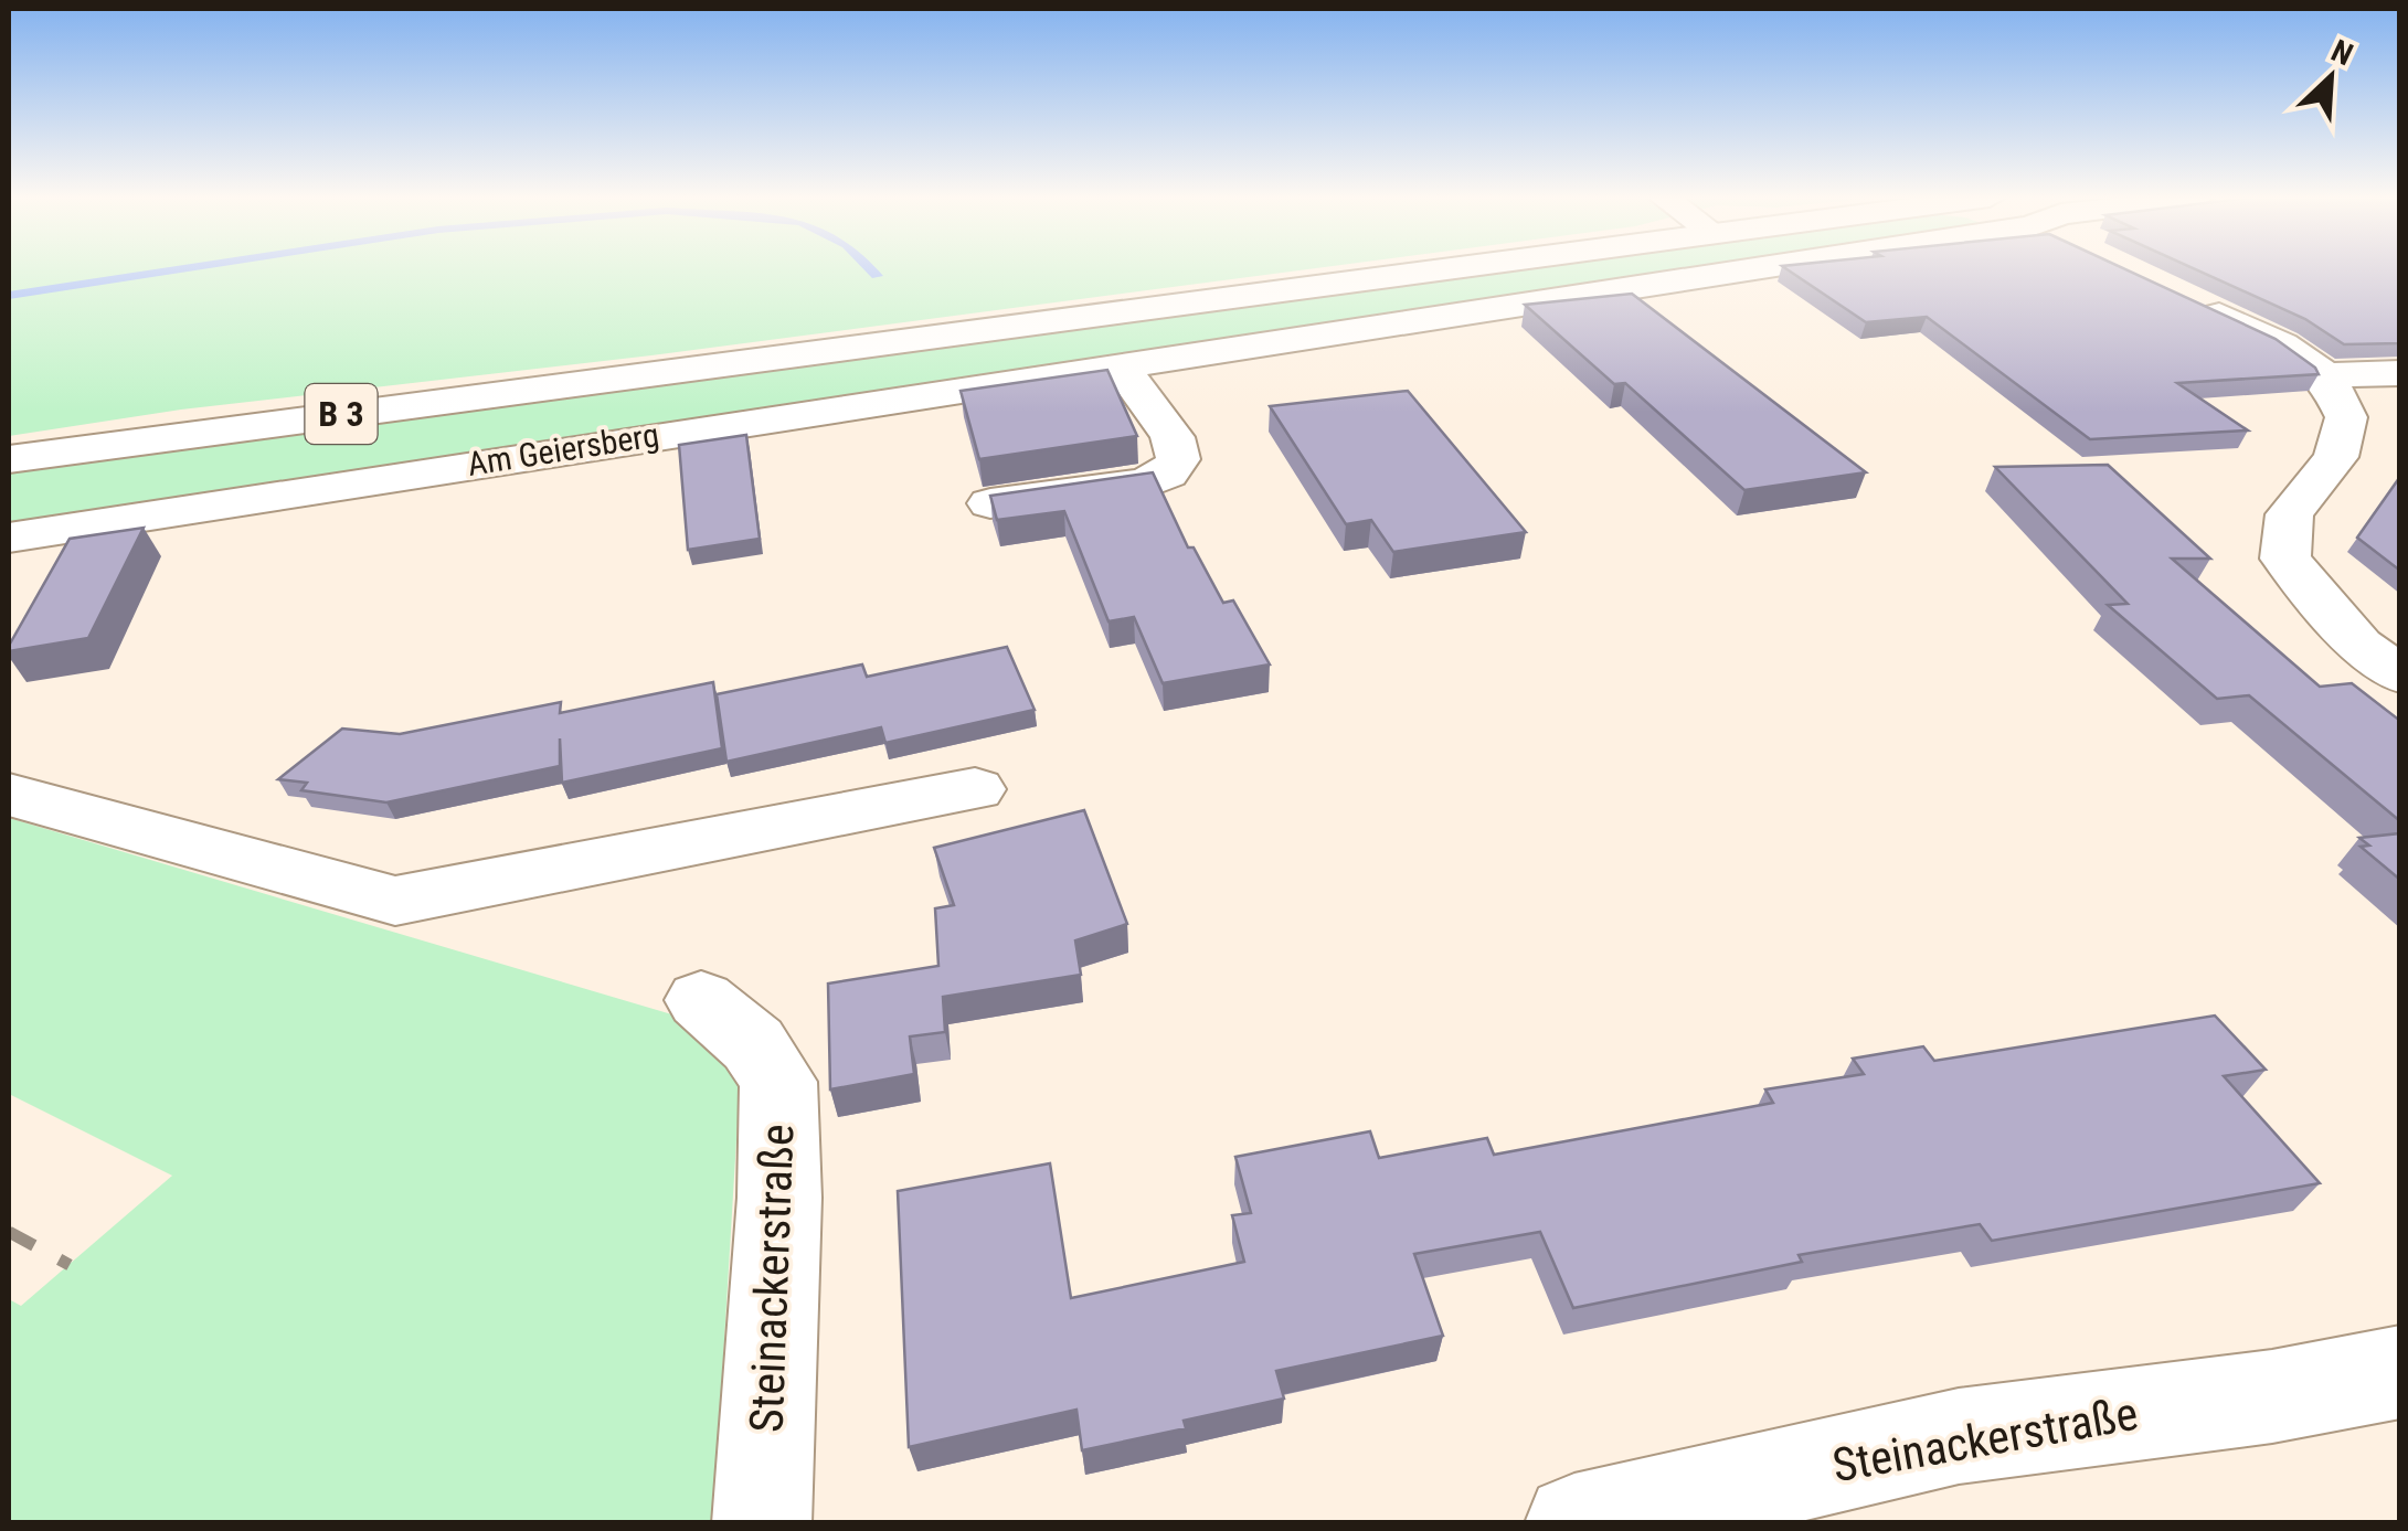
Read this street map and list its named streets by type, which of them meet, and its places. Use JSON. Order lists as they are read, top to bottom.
{
  "streets": {
    "street": ["B 3", "Am Geiersberg", "Steinackerstraße"]
  },
  "north": "top right"
}
